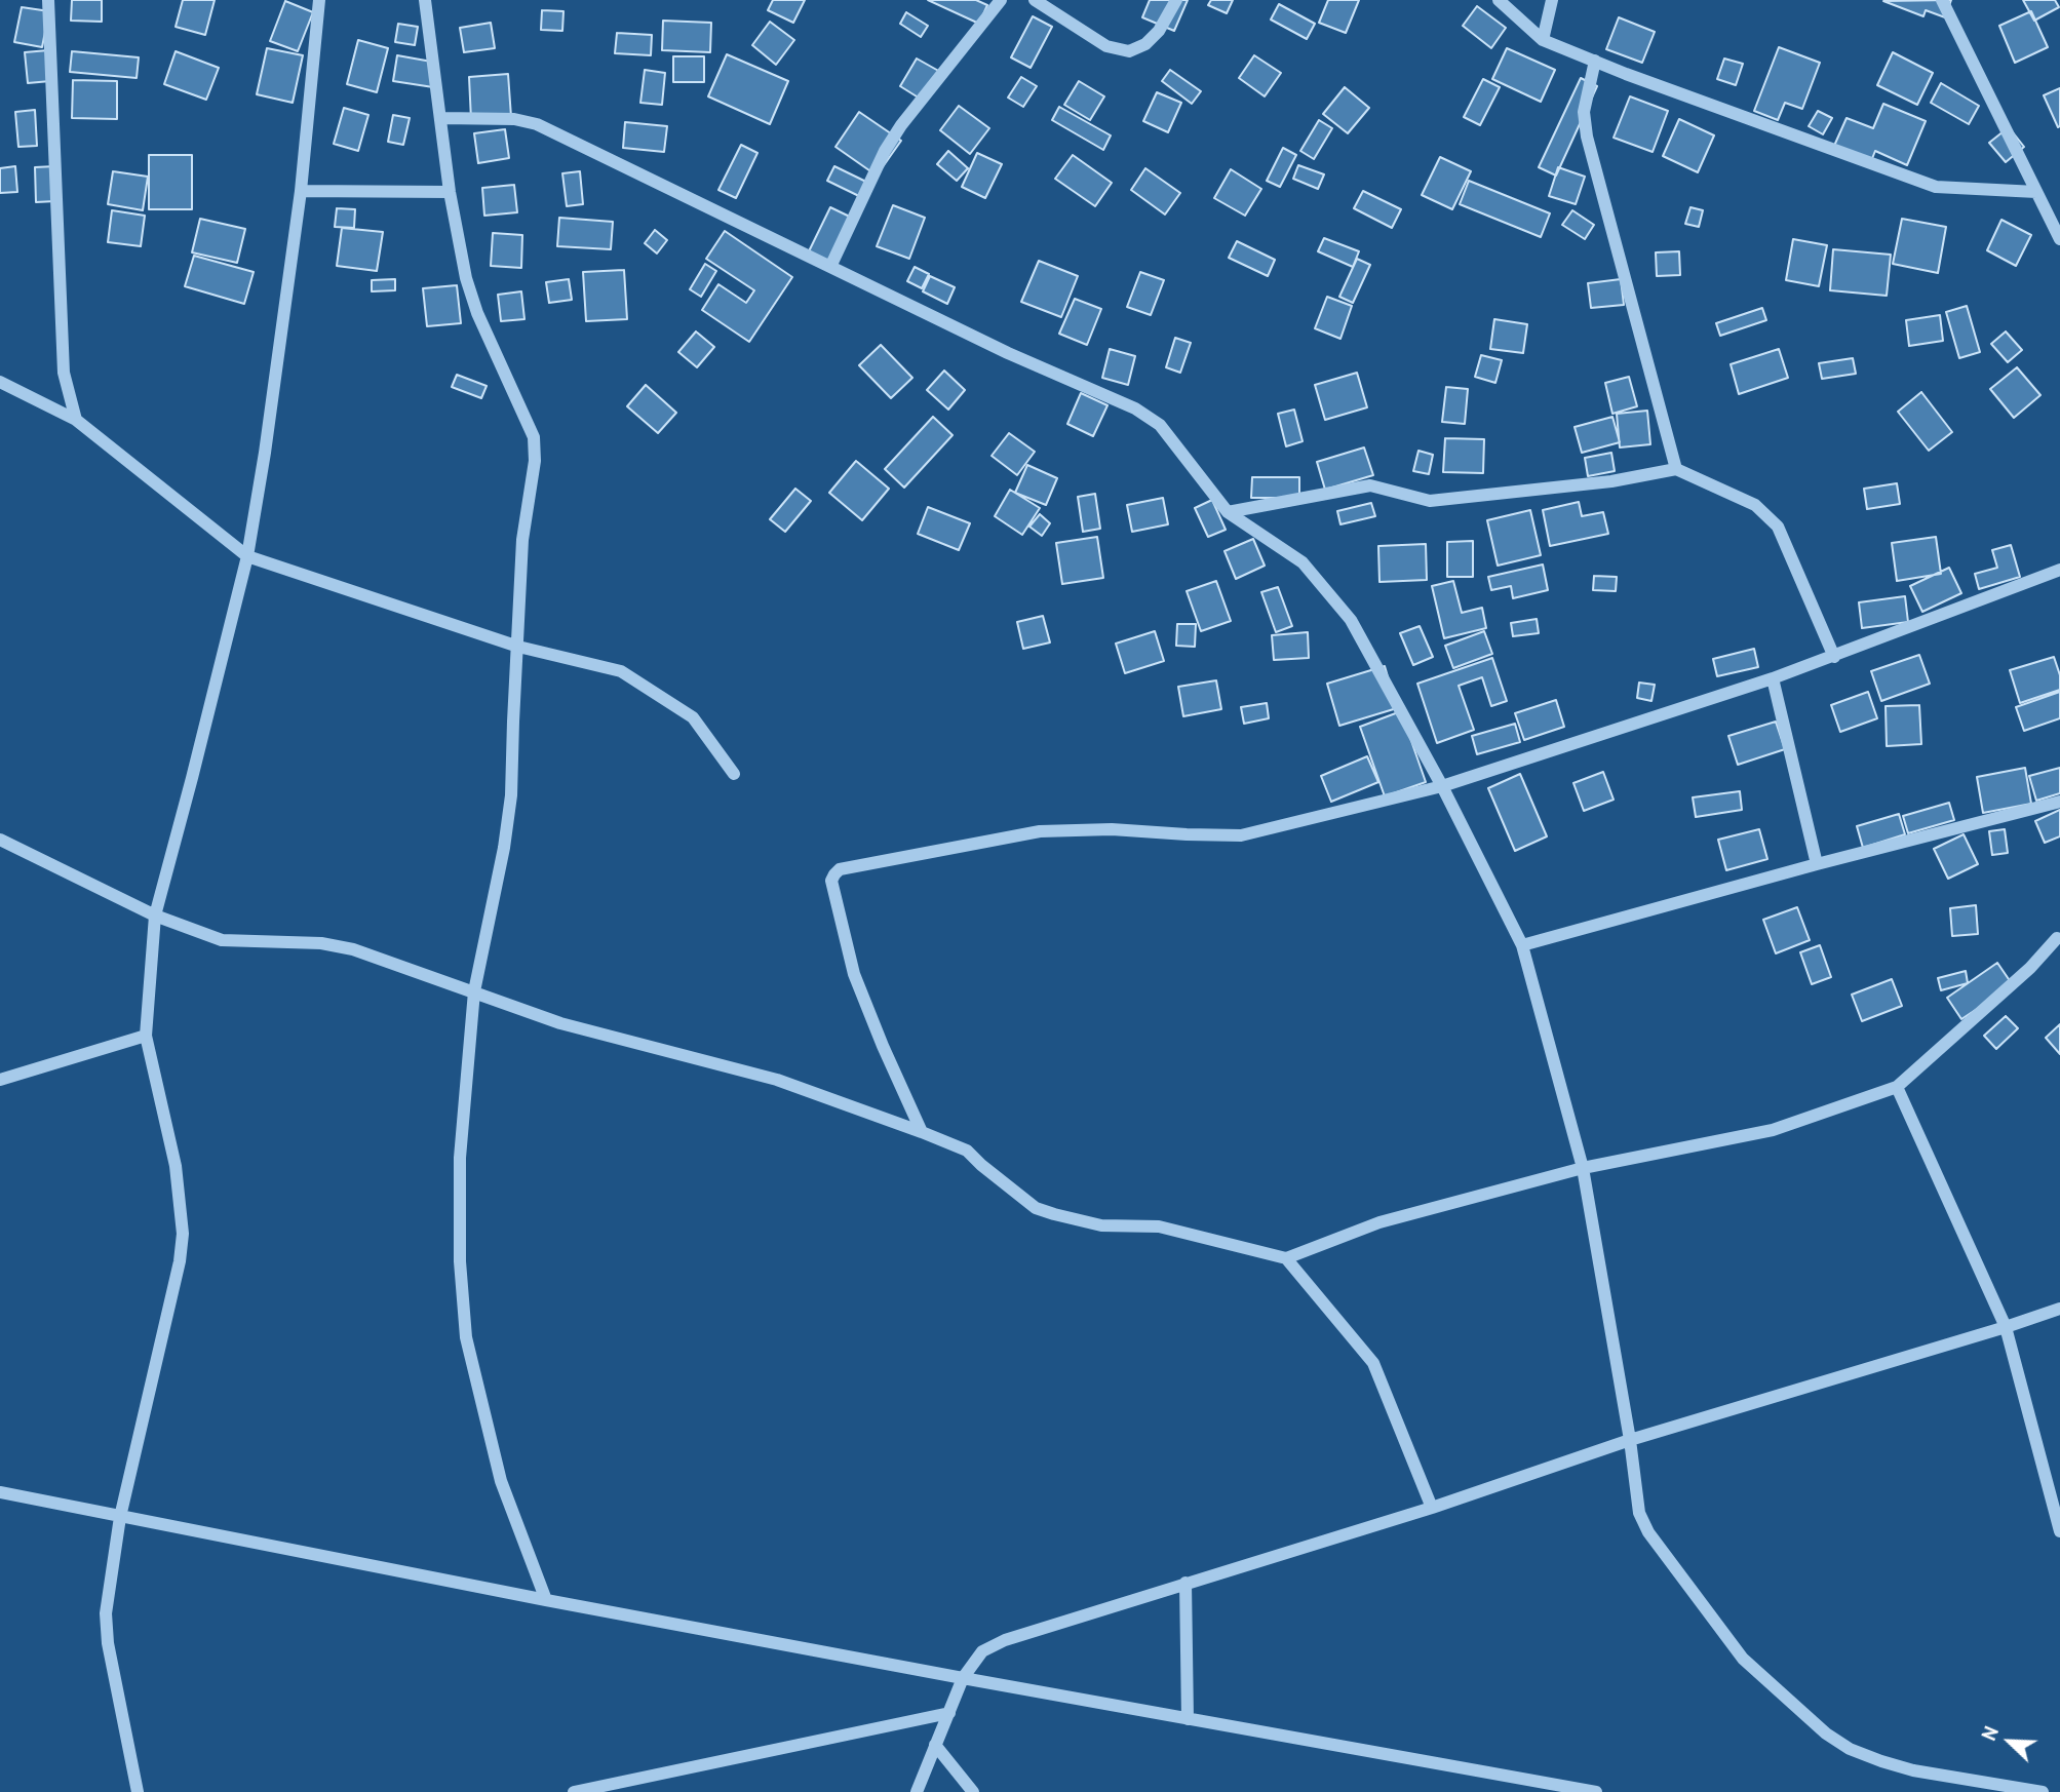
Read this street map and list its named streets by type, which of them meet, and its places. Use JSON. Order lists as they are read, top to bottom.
{
  "north": "top left"
}
